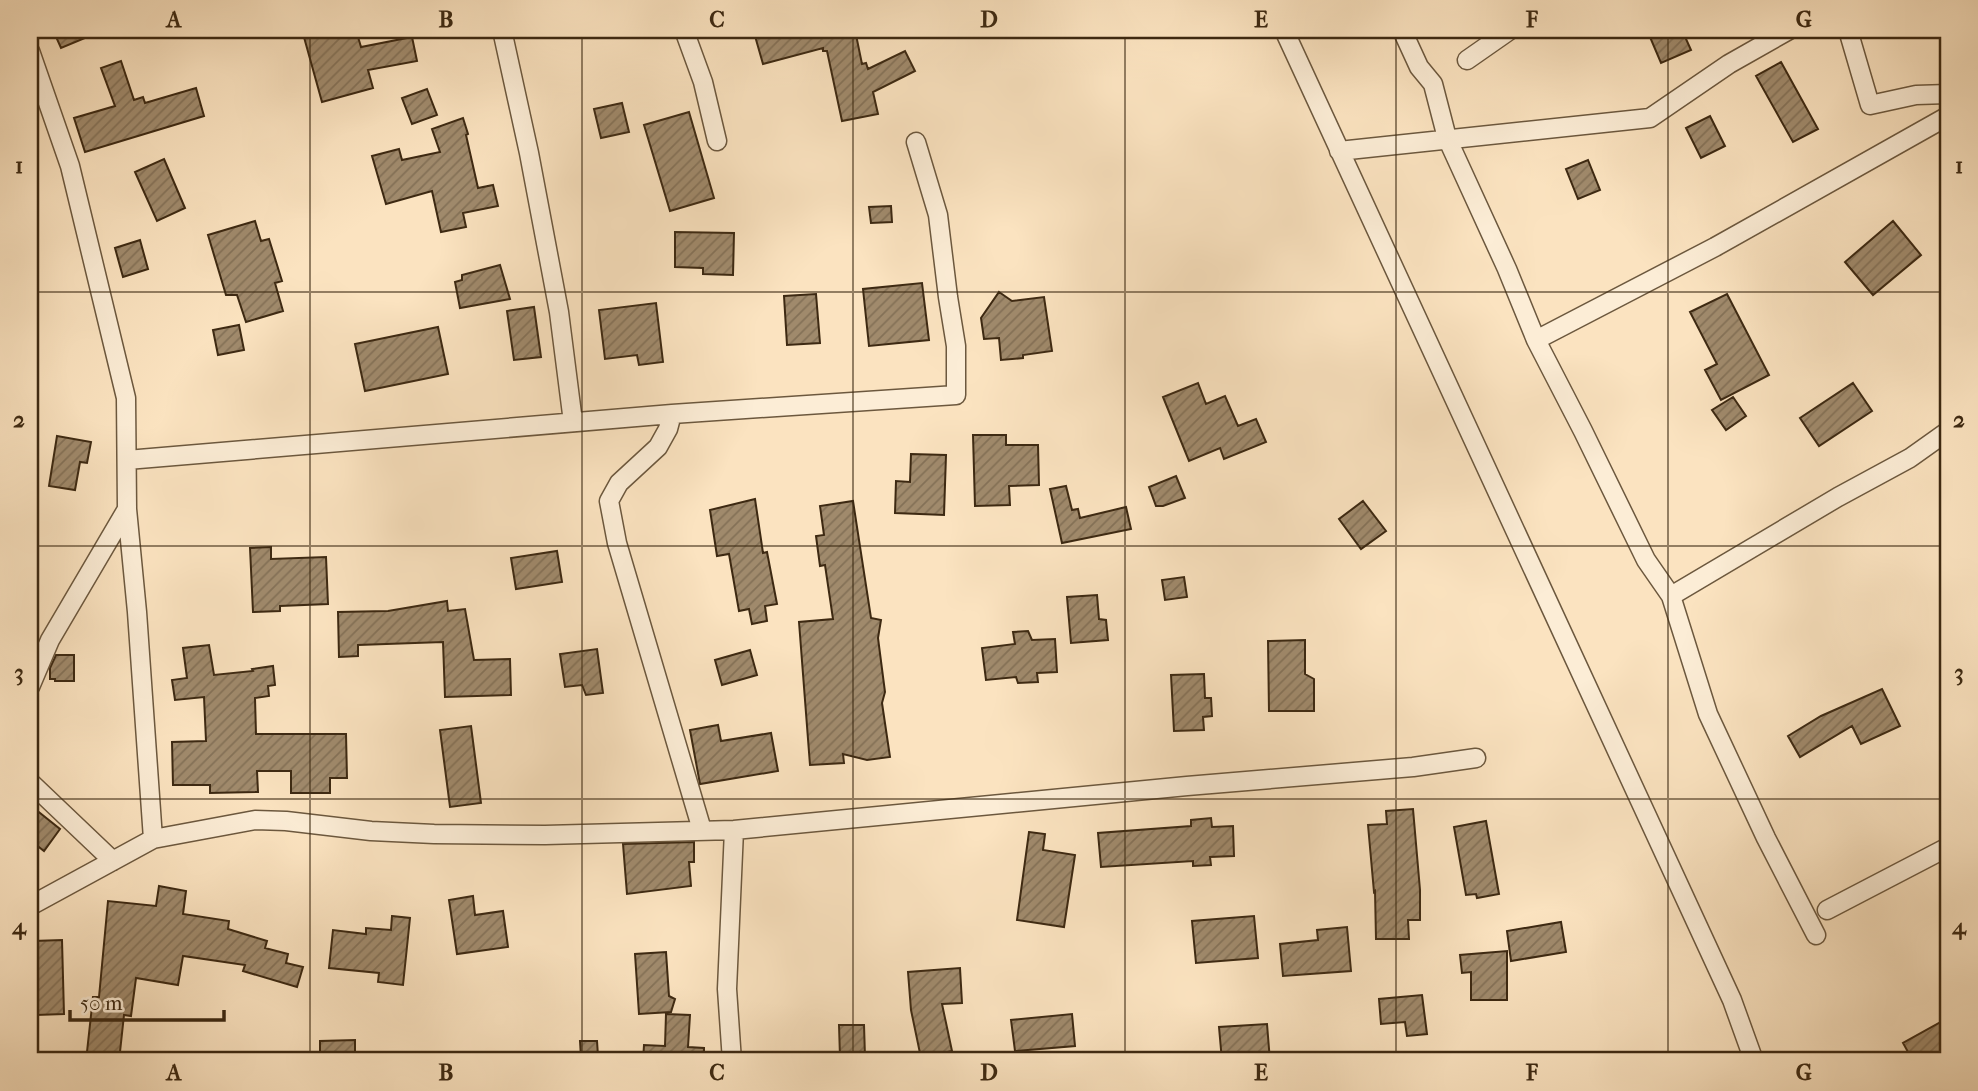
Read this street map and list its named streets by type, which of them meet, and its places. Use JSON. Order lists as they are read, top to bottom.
{
  "scale_bar": "50 m",
  "grid": {
    "columns": [
      "A",
      "B",
      "C",
      "D",
      "E",
      "F",
      "G"
    ],
    "rows": [
      "1",
      "2",
      "3",
      "4"
    ]
  }
}
